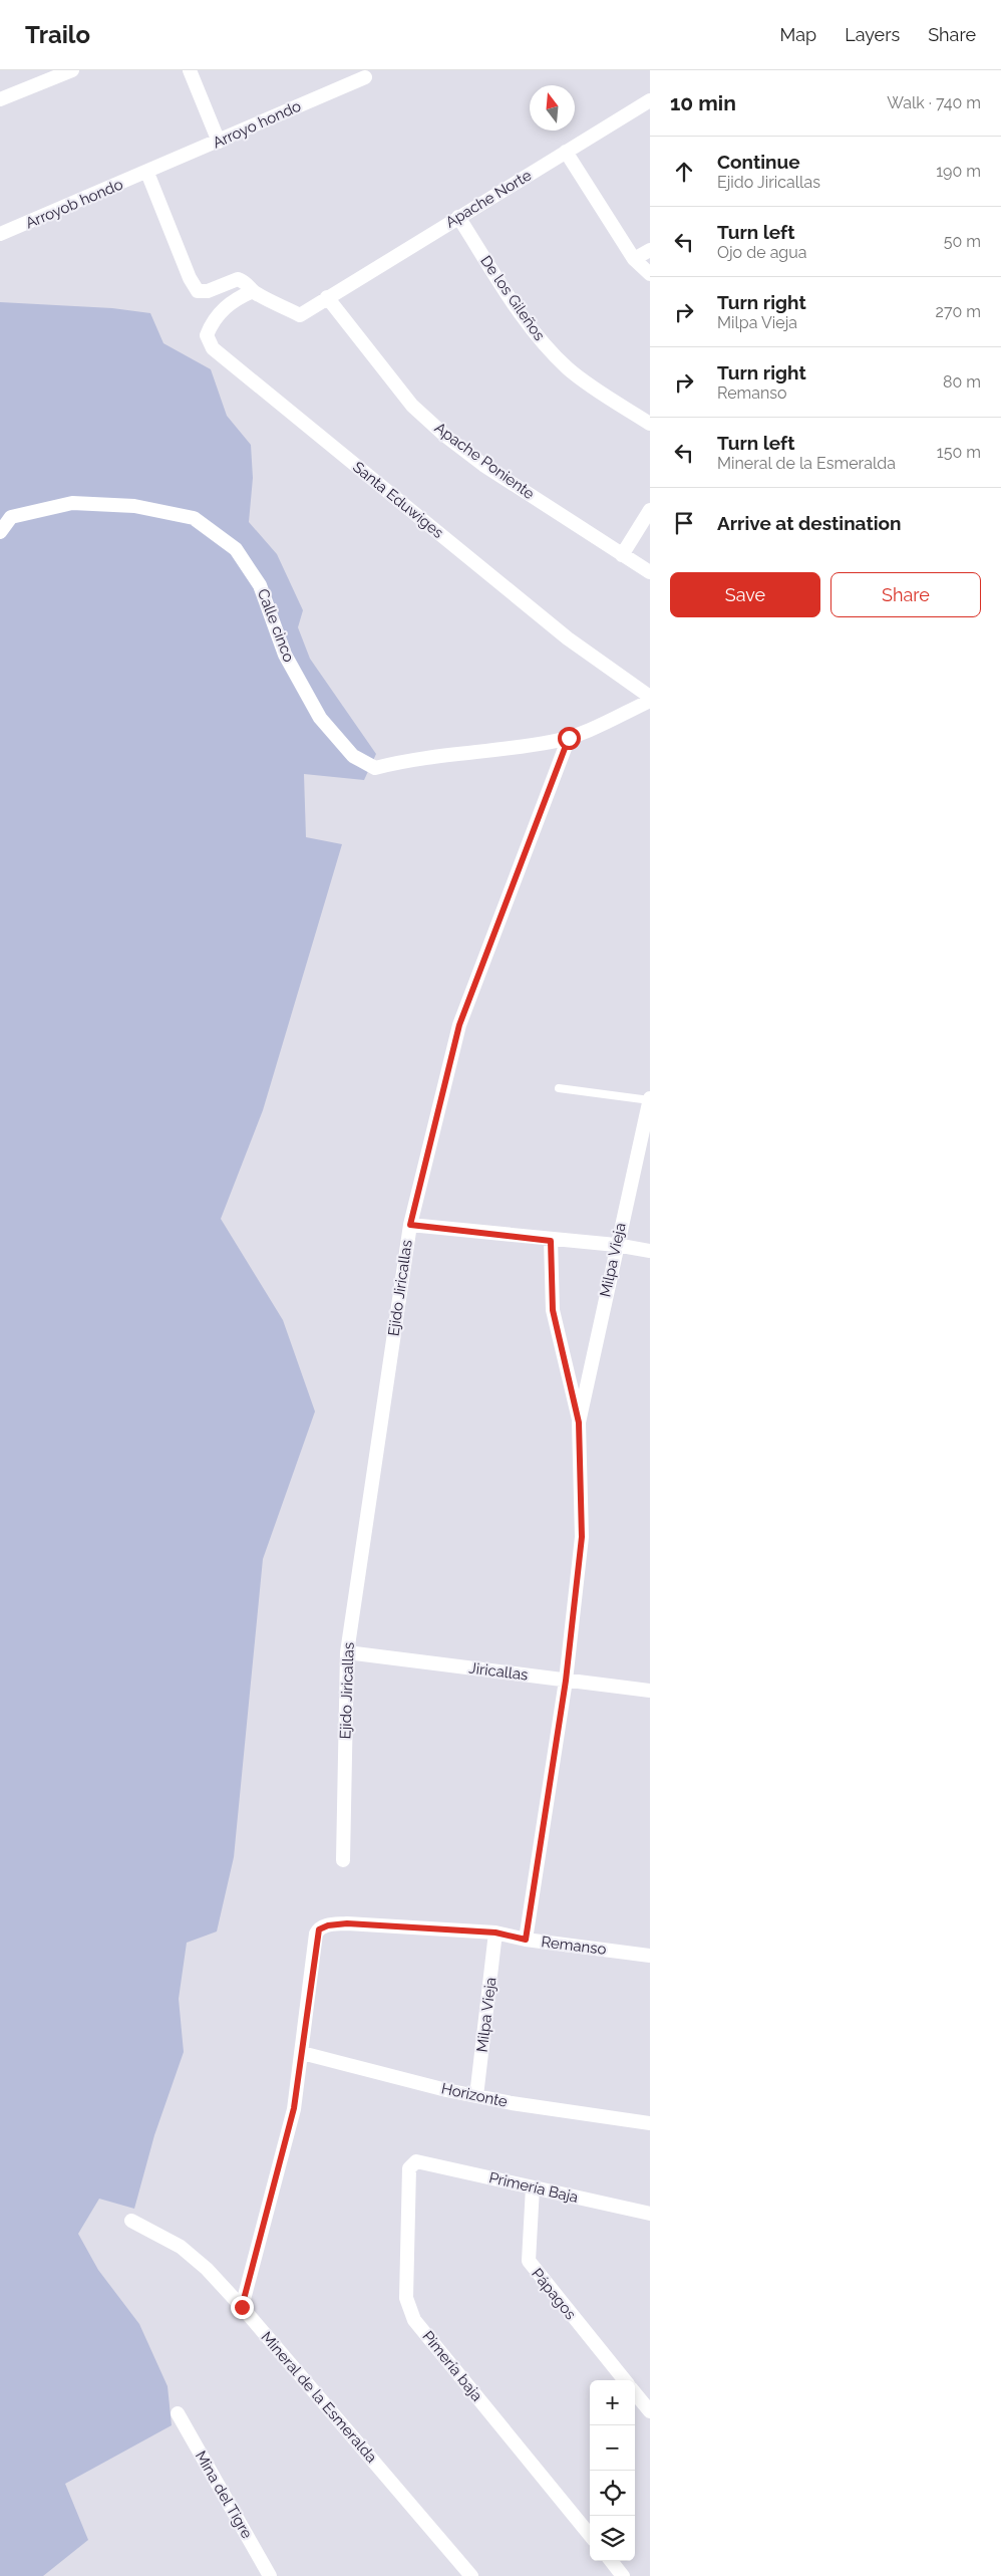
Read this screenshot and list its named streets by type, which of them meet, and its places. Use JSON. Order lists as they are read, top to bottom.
{
  "streets": {
    "street": [
      "Arroyo hondo",
      "Apache Norte",
      "Arroyob hondo",
      "De los Gileños",
      "Apache Poniente",
      "Santa Eduwiges",
      "Calle cinco",
      "Milpa Vieja",
      "Ejido Jiricallas",
      "Jiricallas",
      "Remanso",
      "Horizonte",
      "Primería Baja",
      "Pápagos",
      "Pimería baja",
      "Mineral de la Esmeralda",
      "Mina del Tigre"
    ]
  },
  "crossings": [
    ["Arroyo hondo", "Arroyob hondo"],
    ["Apache Norte", "De los Gileños"],
    ["Apache Norte", "Apache Poniente"],
    ["Apache Norte", "Santa Eduwiges"],
    ["Calle cinco", "Ejido Jiricallas"],
    ["Milpa Vieja", "Jiricallas"],
    ["Milpa Vieja", "Remanso"],
    ["Milpa Vieja", "Horizonte"],
    ["Ejido Jiricallas", "Jiricallas"],
    ["Remanso", "Horizonte"],
    ["Primería Baja", "Pápagos"],
    ["Primería Baja", "Pimería baja"]
  ],
  "north": "top",
  "page": {
    "header": "Trailo",
    "nav": ["Map", "Layers", "Share"],
    "heading": ["10 min", "Walk · 740 m"],
    "list": [
      ["Continue", "Ejido Jiricallas", "190 m"],
      ["Turn left", "Ojo de agua", "50 m"],
      ["Turn right", "Milpa Vieja", "270 m"],
      ["Turn right", "Remanso", "80 m"],
      ["Turn left", "Mineral de la Esmeralda", "150 m"],
      "Arrive at destination"
    ],
    "buttons": ["Save", "Share"],
    "map_buttons": ["+", "−"]
  }
}
